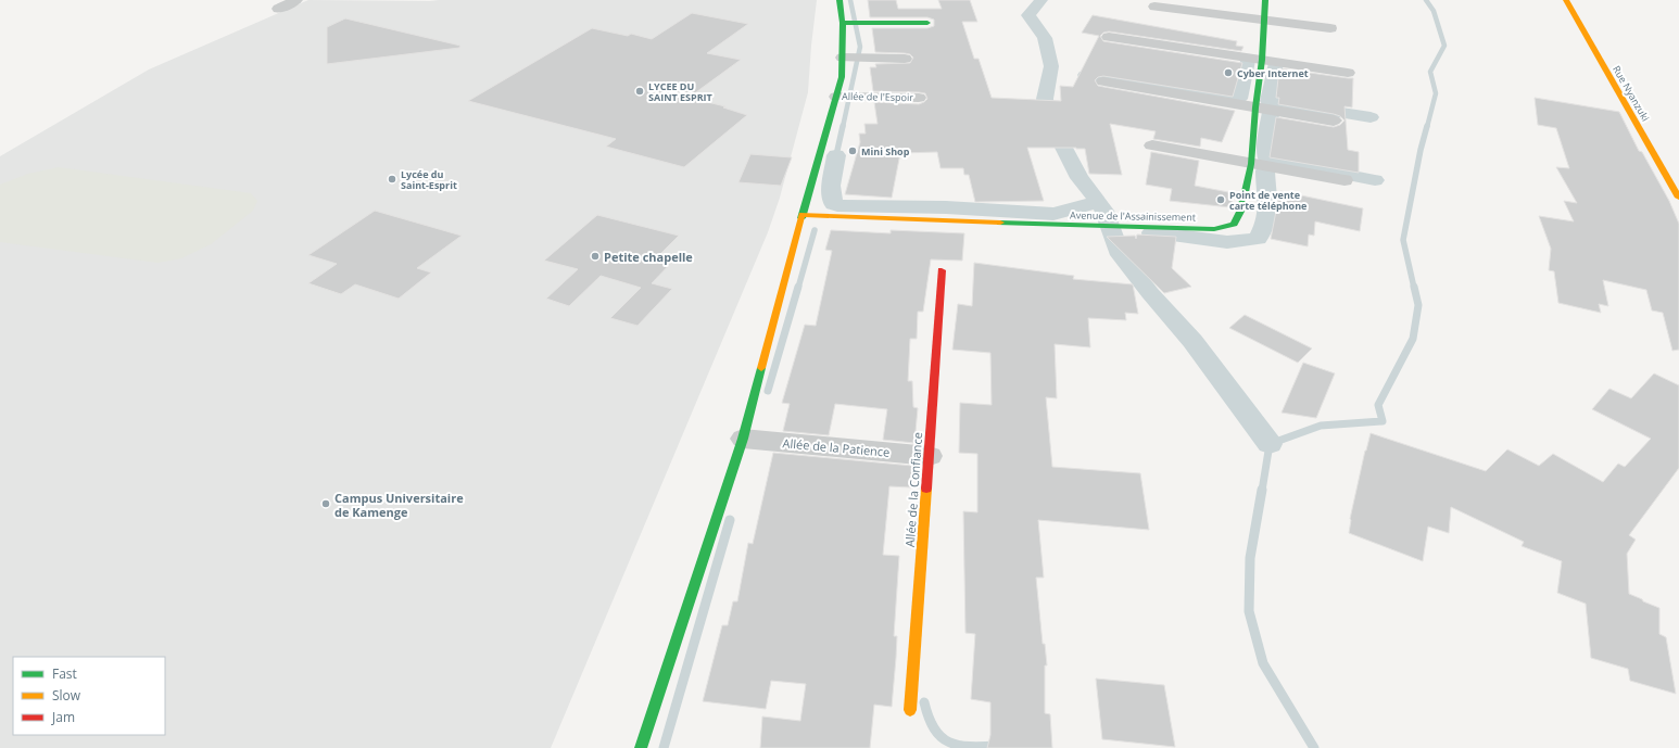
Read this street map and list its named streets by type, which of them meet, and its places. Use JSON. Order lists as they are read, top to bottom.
{
  "streets": {
    "street": [
      "Rue Nyanzuki",
      "Allée de l'Espoir",
      "Avenue de l'Assainissement",
      "Allée de la Patience",
      "Allée de la Confiance"
    ]
  },
  "crossings": [
    ["Allée de la Patience", "Allée de la Confiance"]
  ],
  "places": [
    "Cyber Internet",
    "LYCEE DU SAINT ESPRIT",
    "Mini Shop",
    "Lycée du Saint-Esprit",
    "Point de vente carte téléphone",
    "Petite chapelle",
    "Campus Universitaire de Kamenge"
  ],
  "legend": ["Fast", "Slow", "Jam"]
}
